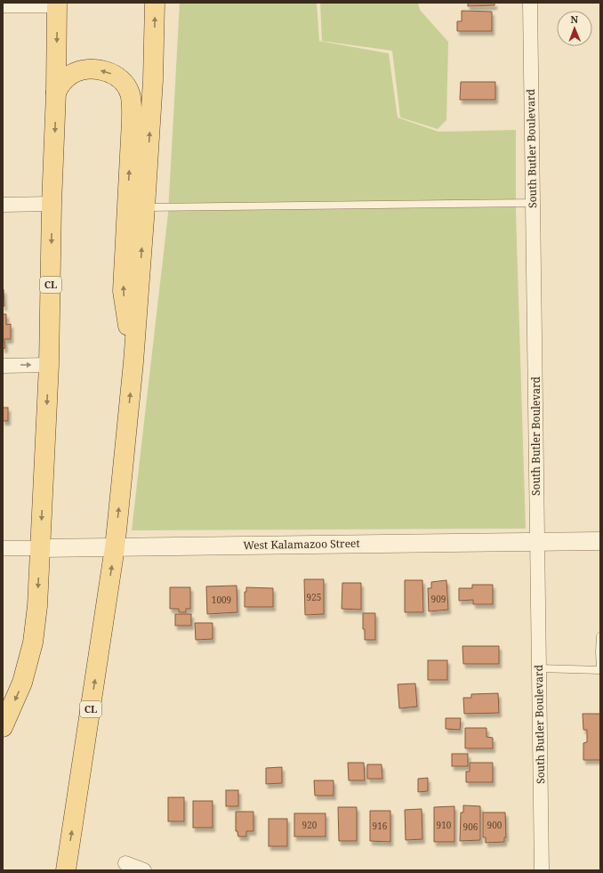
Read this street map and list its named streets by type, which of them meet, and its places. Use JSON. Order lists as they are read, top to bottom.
{
  "streets": {
    "main road": ["CL"],
    "street": ["South Butler Boulevard", "West Kalamazoo Street"]
  },
  "crossings": [
    ["South Butler Boulevard", "West Kalamazoo Street"],
    ["CL", "West Kalamazoo Street"]
  ],
  "house_numbers": [
    "925",
    "909",
    "1009",
    "920",
    "910",
    "900",
    "916",
    "906"
  ],
  "north": "top"
}
